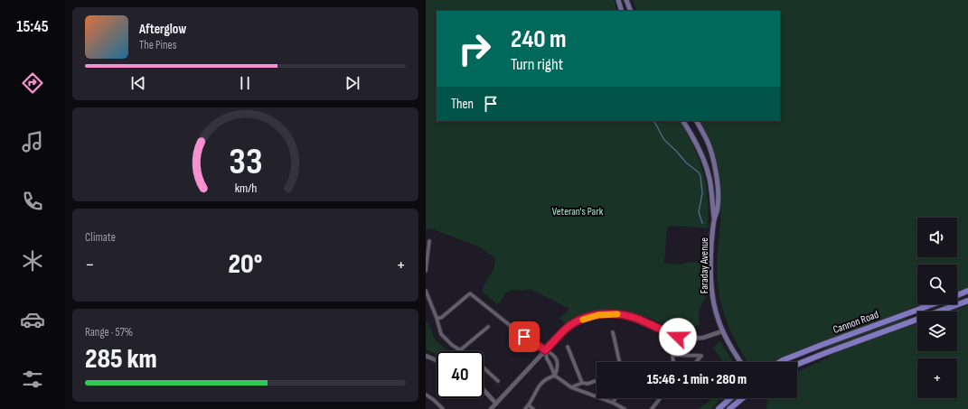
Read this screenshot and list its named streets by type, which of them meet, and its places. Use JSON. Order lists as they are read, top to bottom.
{
  "streets": {
    "main road": ["Faraday Avenue", "Cannon Road"]
  },
  "parks": ["Veteran's Park"],
  "page": {
    "tabs": "15:45",
    "turn": ["240 m", "Turn right"],
    "song": ["Afterglow", "The Pines"],
    "then": "Then",
    "tile": [
      "Climate",
      ["Range · 57%", "285 km"]
    ],
    "map_buttons": "+",
    "heat": ["−", "20°", "+"],
    "limit": "40",
    "trip": "15:46 · 1 min · 280 m",
    "gauge": ["33", "km/h"]
  }
}
